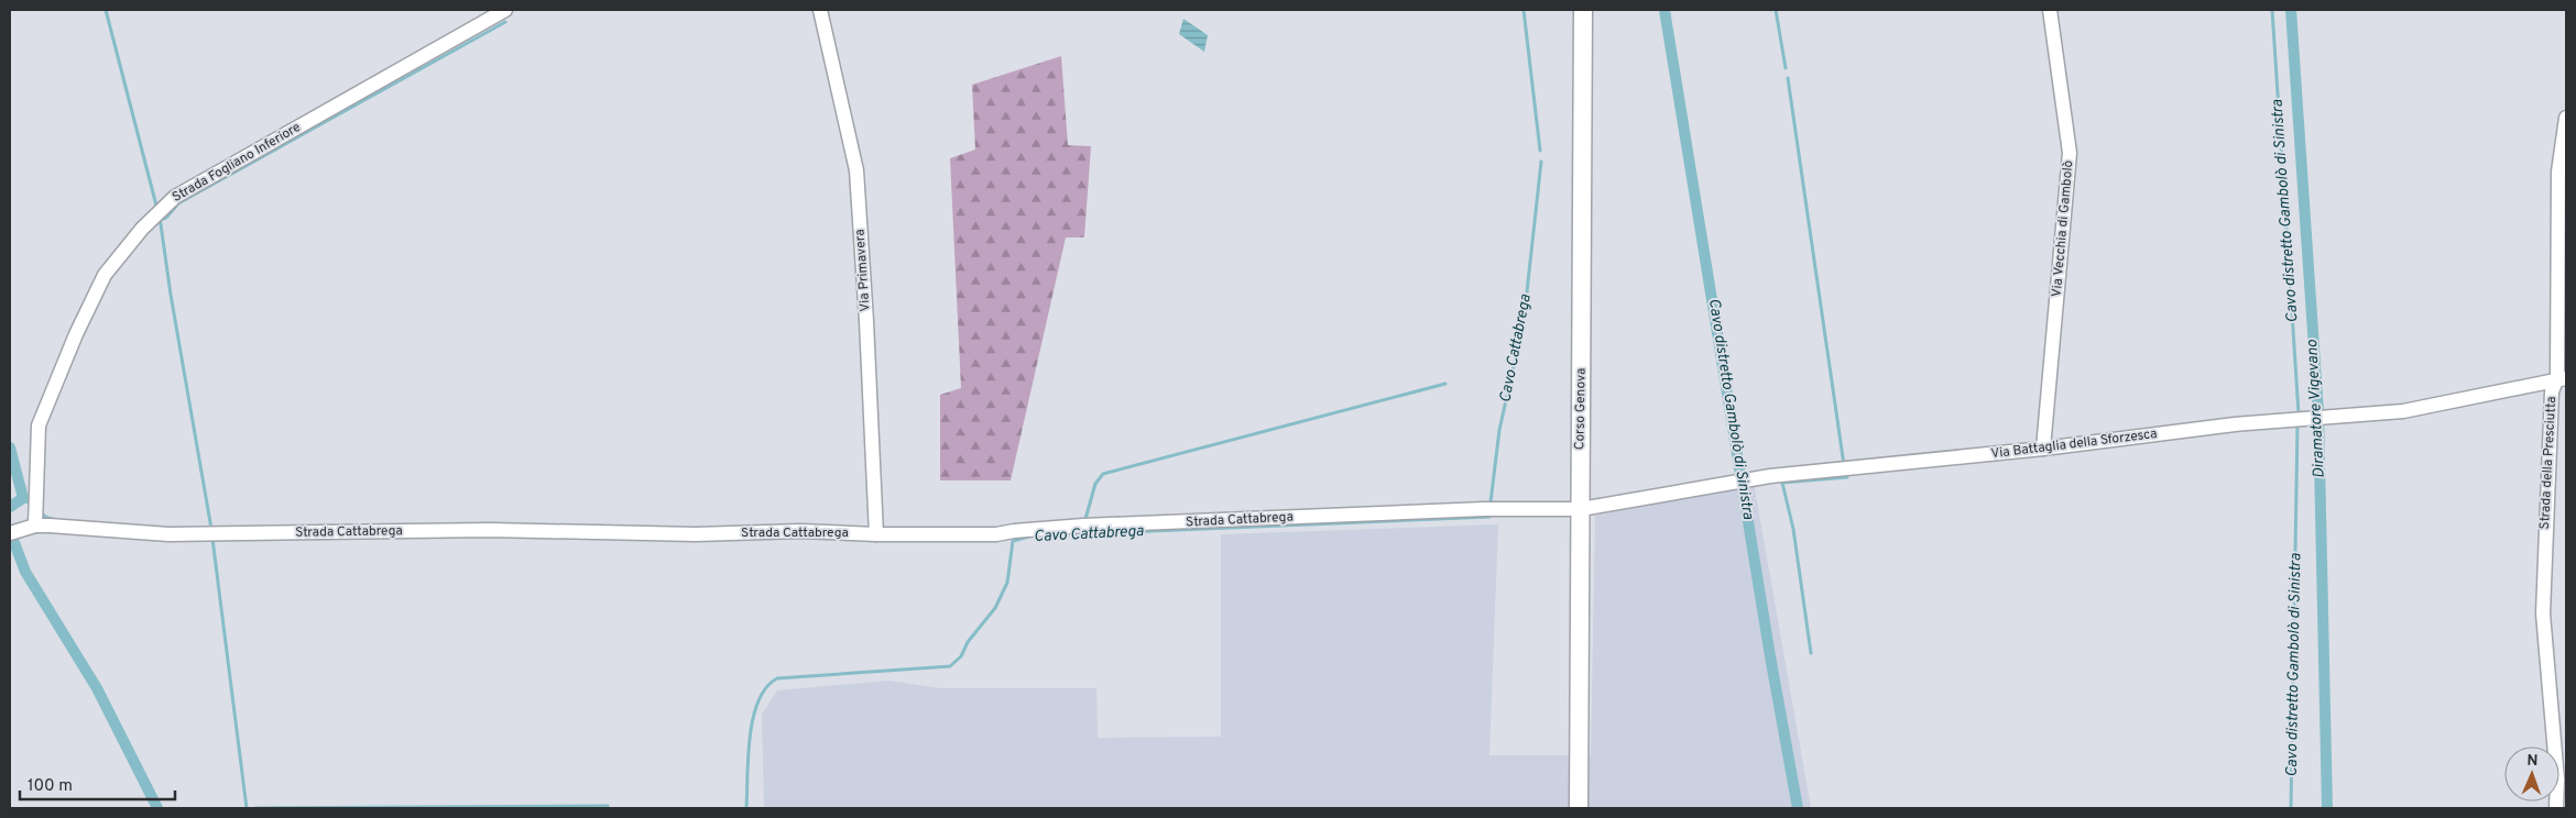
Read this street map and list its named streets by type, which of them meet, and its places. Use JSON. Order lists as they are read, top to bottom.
{
  "streets": {
    "main road": ["Corso Genova"],
    "street": [
      "Strada Fogliano Inferiore",
      "Via Vecchia di Gambolò",
      "Via Primavera",
      "Via Battaglia della Sforzesca",
      "Strada della Presciutta",
      "Strada Cattabrega"
    ]
  },
  "crossings": [
    ["Strada Fogliano Inferiore", "Strada Cattabrega"],
    ["Via Vecchia di Gambolò", "Via Battaglia della Sforzesca"],
    ["Via Primavera", "Strada Cattabrega"],
    ["Corso Genova", "Via Battaglia della Sforzesca"],
    ["Corso Genova", "Strada Cattabrega"],
    ["Via Battaglia della Sforzesca", "Strada della Presciutta"],
    ["Via Battaglia della Sforzesca", "Strada Cattabrega"]
  ],
  "water": ["Cavo distretto Gambolò di Sinistra", "Cavo Cattabrega", "Diramatore Vigevano"],
  "scale_bar": "100 m",
  "north": "top"
}
